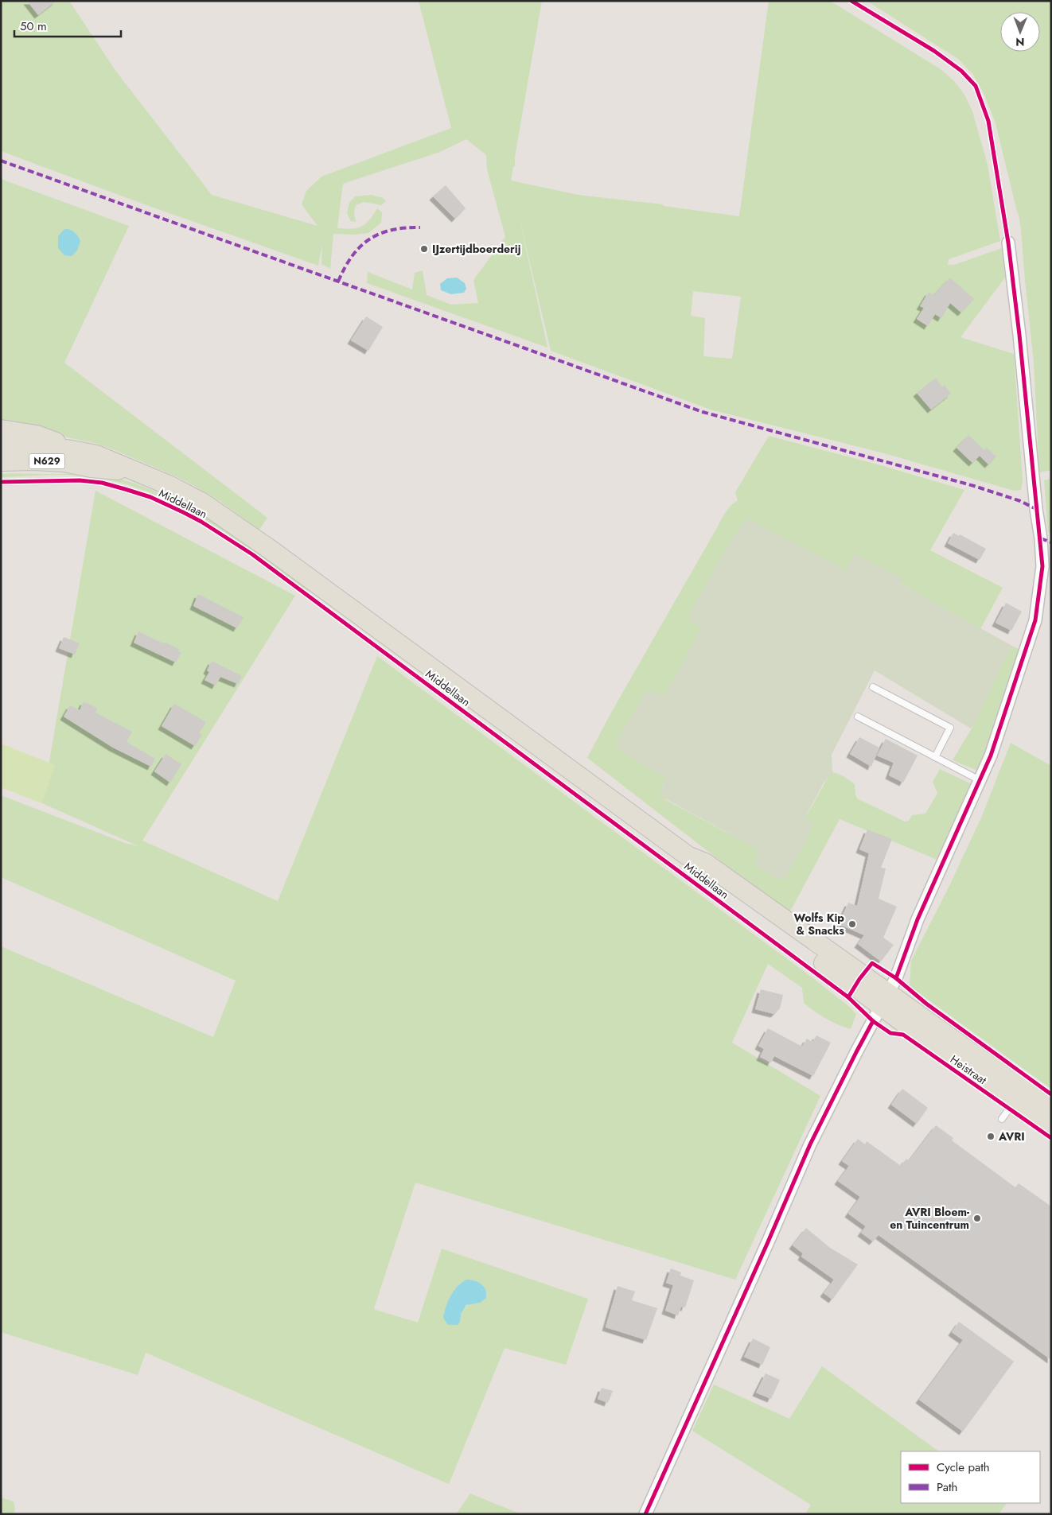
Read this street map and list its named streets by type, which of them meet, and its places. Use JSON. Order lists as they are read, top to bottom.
{
  "streets": {
    "main road": ["N629", "Middellaan", "Heistraat"]
  },
  "crossings": [
    ["Middellaan", "Heistraat"]
  ],
  "places": [
    "IJzertijdboerderij",
    "Wolfs Kip & Snacks",
    "AVRI",
    "AVRI Bloem- en Tuincentrum"
  ],
  "legend": ["Cycle path", "Path"],
  "scale_bar": "50 m",
  "north": "bottom"
}
